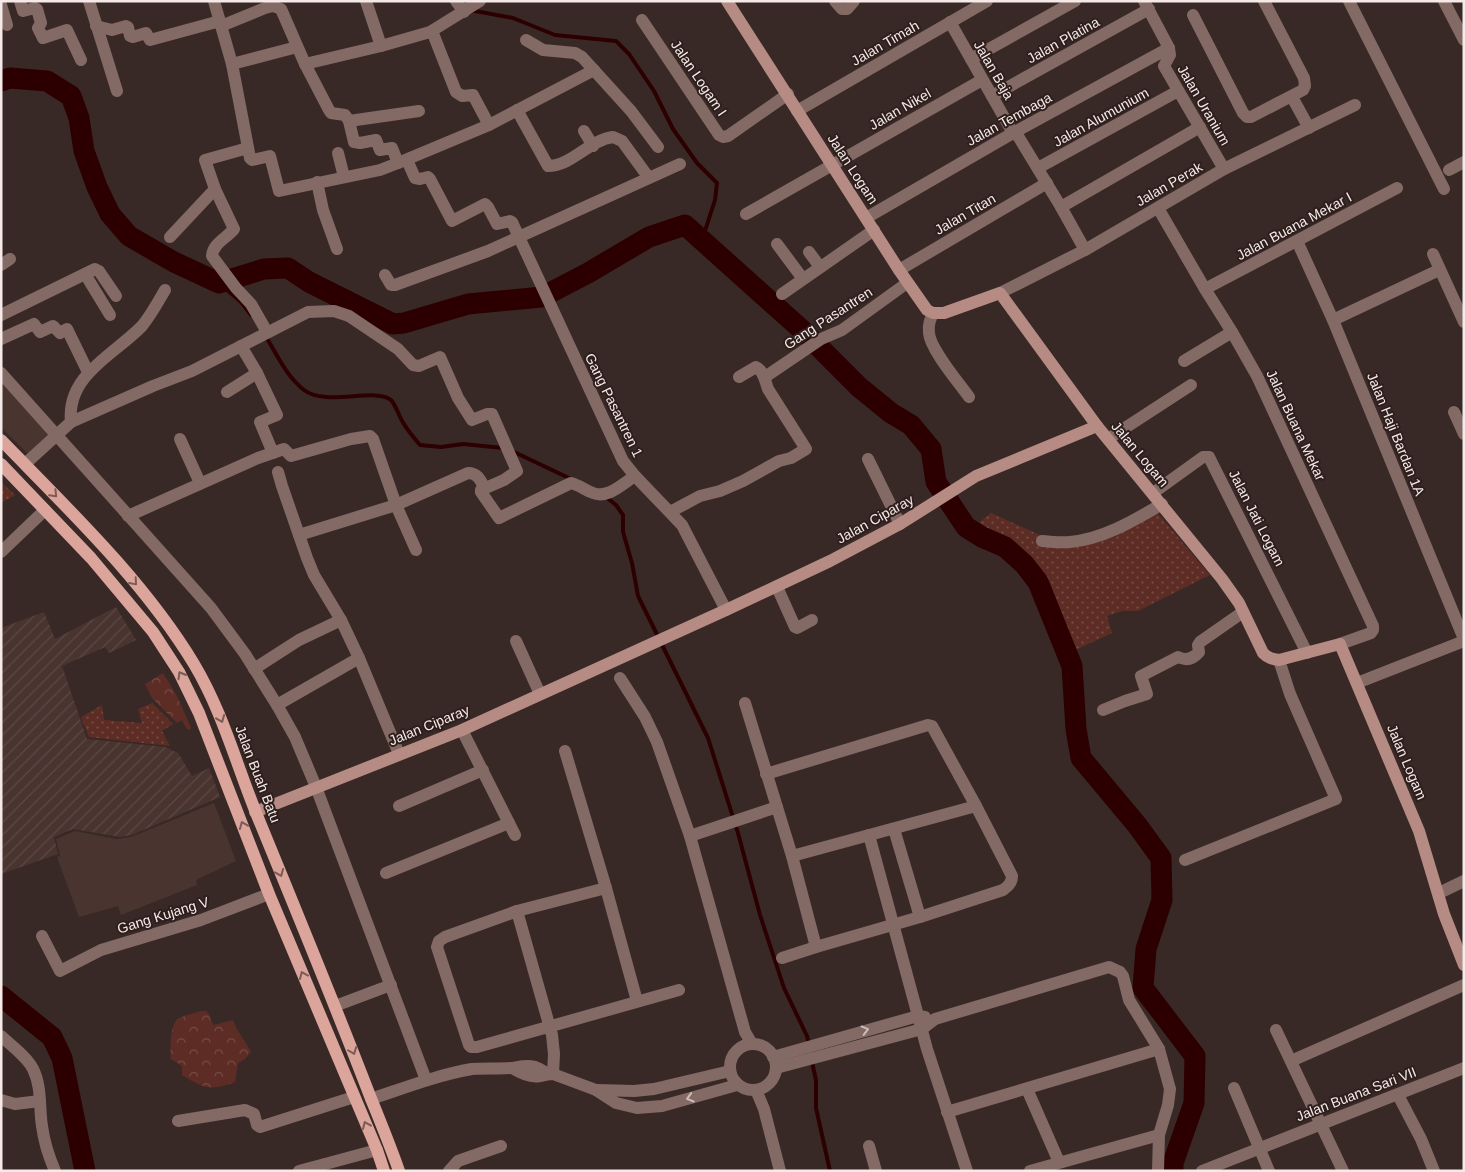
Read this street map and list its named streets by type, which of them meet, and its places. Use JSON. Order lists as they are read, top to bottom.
{
  "streets": {
    "main road": ["Jalan Buah Batu"],
    "street": [
      "Jalan Platina",
      "Jalan Timah",
      "Jalan Baja",
      "Jalan Logam I",
      "Jalan Uranium",
      "Jalan Nikel",
      "Jalan Alumunium",
      "Jalan Tembaga",
      "Jalan Logam",
      "Jalan Perak",
      "Jalan Titan",
      "Jalan Buana Mekar I",
      "Gang Pasantren",
      "Gang Pasantren 1",
      "Jalan Buana Mekar",
      "Jalan Haji Bardan 1A",
      "Jalan Jati Logam",
      "Jalan Ciparay",
      "Gang Kujang V",
      "Jalan Buana Sari VII"
    ]
  },
  "crossings": [
    ["Jalan Platina", "Jalan Baja"],
    ["Jalan Timah", "Jalan Baja"],
    ["Jalan Timah", "Jalan Logam"],
    ["Jalan Baja", "Jalan Nikel"],
    ["Jalan Baja", "Jalan Alumunium"],
    ["Jalan Baja", "Jalan Tembaga"],
    ["Jalan Baja", "Jalan Perak"],
    ["Jalan Baja", "Jalan Titan"],
    ["Jalan Logam I", "Jalan Logam"],
    ["Jalan Uranium", "Jalan Alumunium"],
    ["Jalan Uranium", "Jalan Tembaga"],
    ["Jalan Uranium", "Jalan Perak"],
    ["Jalan Nikel", "Jalan Logam"],
    ["Jalan Tembaga", "Jalan Logam"],
    ["Jalan Logam", "Jalan Perak"],
    ["Jalan Logam", "Jalan Titan"],
    ["Jalan Logam", "Gang Pasantren"],
    ["Jalan Logam", "Jalan Buana Mekar"],
    ["Jalan Logam", "Jalan Jati Logam"],
    ["Jalan Logam", "Jalan Ciparay"],
    ["Jalan Perak", "Jalan Buana Mekar"],
    ["Jalan Buana Mekar I", "Jalan Buana Mekar"],
    ["Jalan Buana Mekar I", "Jalan Haji Bardan 1A"],
    ["Gang Pasantren 1", "Jalan Ciparay"],
    ["Jalan Ciparay", "Jalan Buah Batu"]
  ]
}
